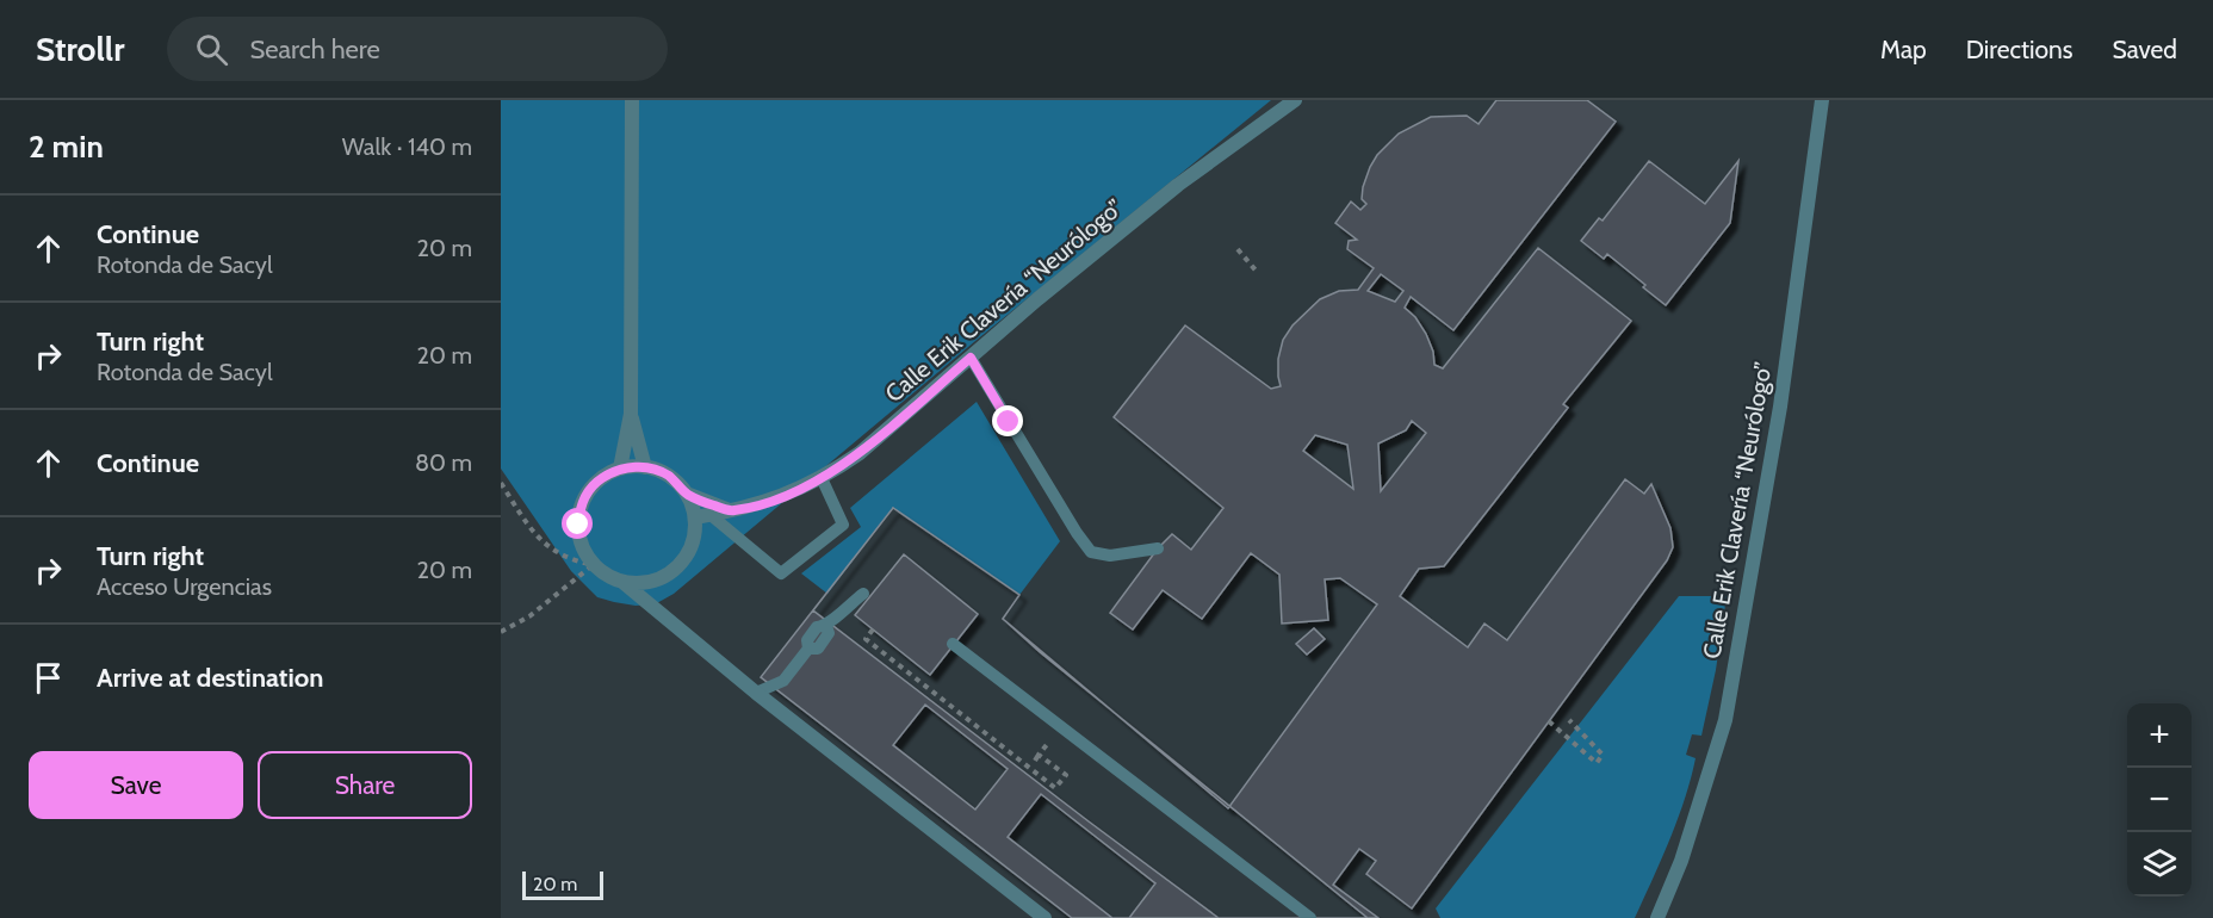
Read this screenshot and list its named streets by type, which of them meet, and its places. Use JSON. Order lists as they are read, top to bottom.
{
  "streets": {
    "street": ["Calle Erik Clavería “Neurólogo”"]
  },
  "scale_bar": "20 m",
  "page": {
    "header": "Strollr",
    "search": "Search here",
    "nav": ["Map", "Directions", "Saved"],
    "heading": ["2 min", "Walk · 140 m"],
    "list": [
      ["Continue", "Rotonda de Sacyl", "20 m"],
      ["Turn right", "Rotonda de Sacyl", "20 m"],
      ["Continue", "80 m"],
      ["Turn right", "Acceso Urgencias", "20 m"],
      "Arrive at destination"
    ],
    "map_buttons": ["+", "−"],
    "buttons": ["Save", "Share"],
    "scale": "20 m"
  }
}
